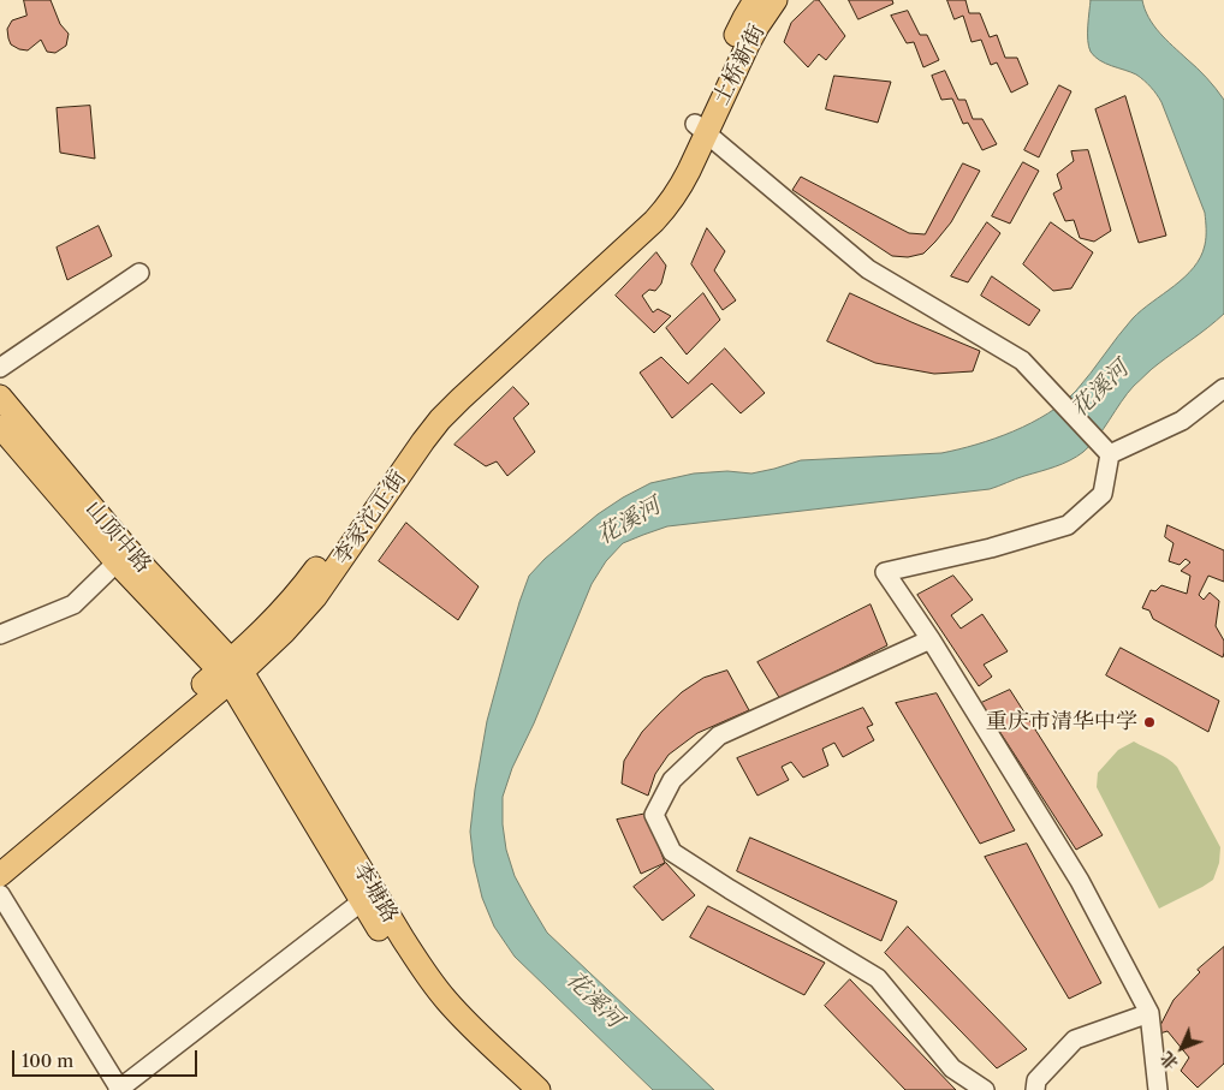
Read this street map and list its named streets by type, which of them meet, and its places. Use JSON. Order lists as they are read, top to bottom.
{
  "streets": {
    "main road": [
      "土桥新街",
      "李家沱正街",
      "山顶中路",
      "李塘路"
    ]
  },
  "crossings": [
    ["土桥新街", "李家沱正街"],
    ["李家沱正街", "山顶中路"],
    ["李家沱正街", "李塘路"],
    ["山顶中路", "李塘路"]
  ],
  "water": ["花溪河"],
  "places": ["重庆市清华中学"],
  "scale_bar": "100 m",
  "north": "bottom left"
}
